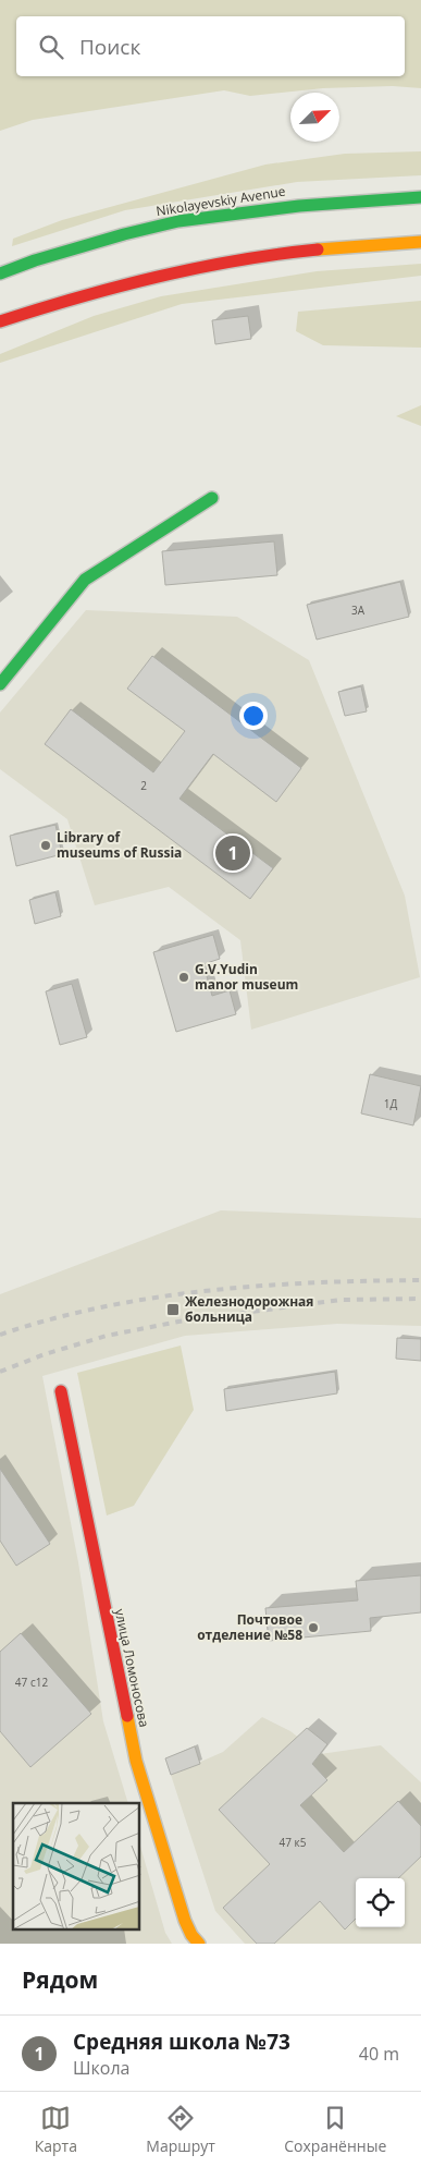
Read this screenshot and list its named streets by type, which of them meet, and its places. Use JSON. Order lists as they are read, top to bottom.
{
  "streets": {
    "main road": ["Nikolayevskiy Avenue", "улица Ломоносова"]
  },
  "places": {
    "other": ["Library of museums of Russia", "G.V.Yudin manor museum", "Почтовое отделение №58"],
    "transit": ["Железнодорожная больница"]
  },
  "house_numbers": [
    "3А",
    "2",
    "1Д",
    "47 с12",
    "47 к5"
  ],
  "north": "top right",
  "page": {
    "search": "Поиск",
    "pins": "1",
    "heading": "Рядом",
    "list": [
      {
        "mark": "1",
        "name": "Средняя школа №73",
        "note": "Школа",
        "value": "40 m"
      }
    ],
    "nav": ["Карта", "Маршрут", "Сохранённые"]
  }
}
